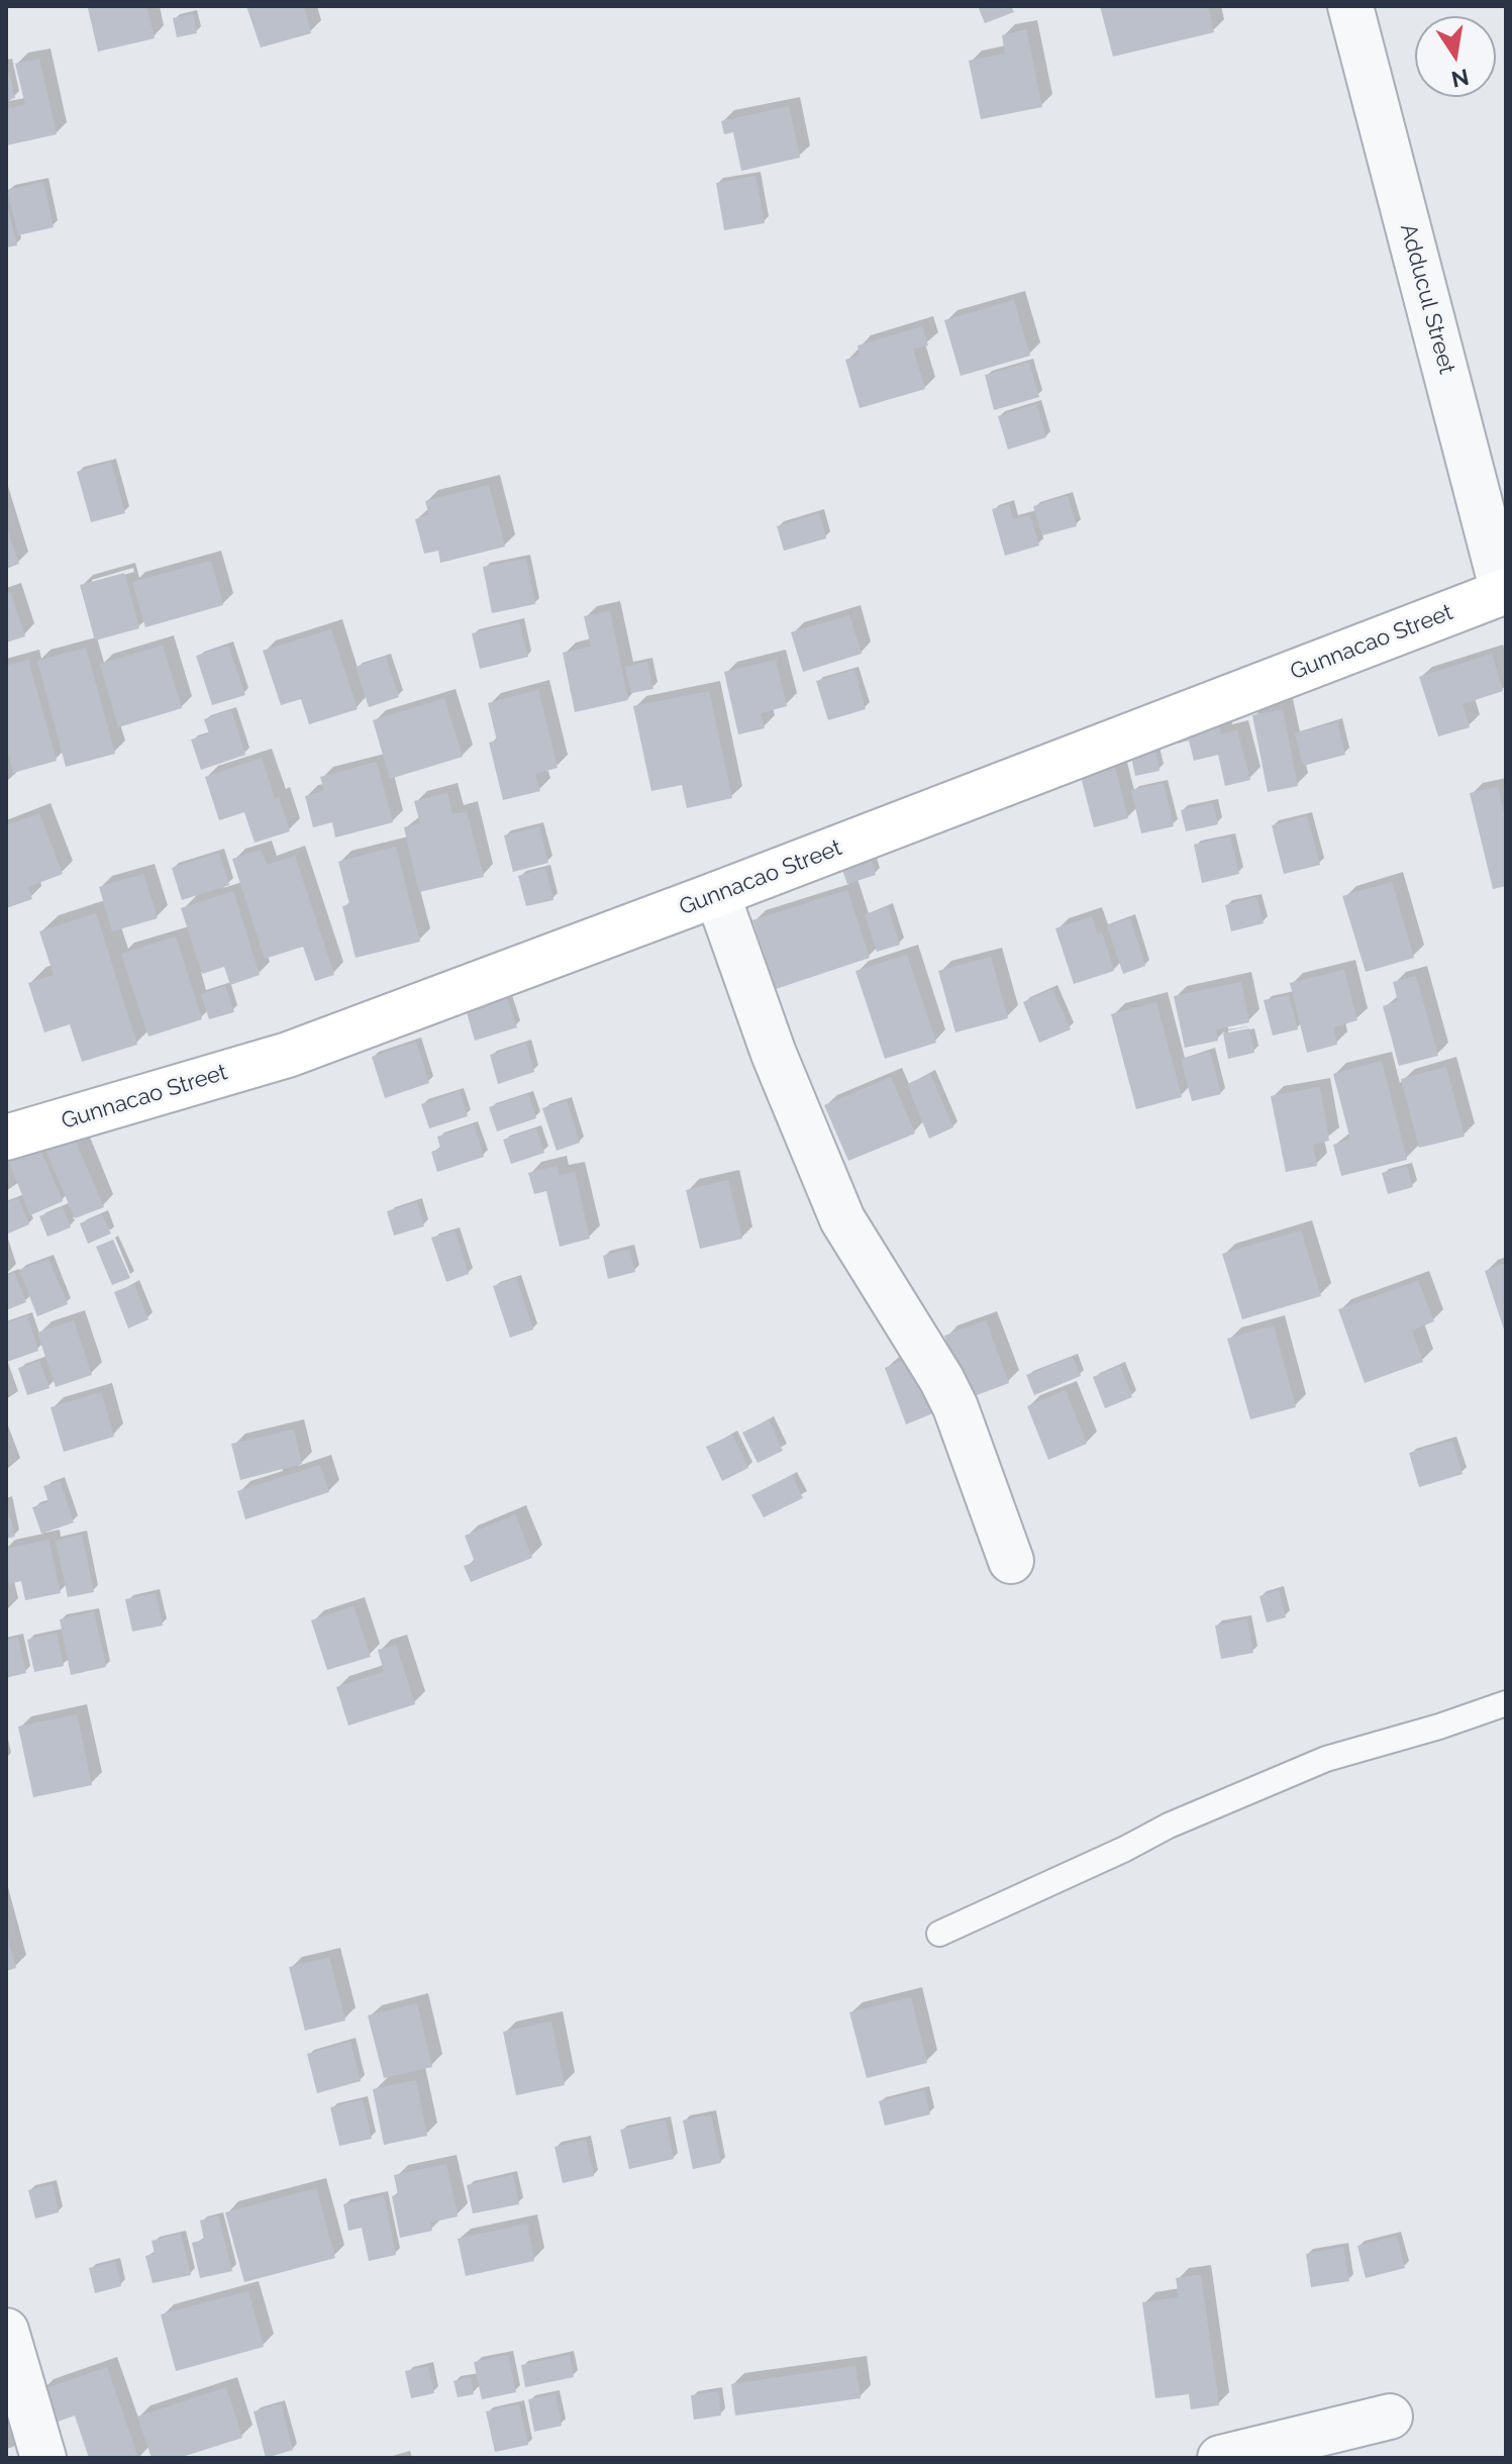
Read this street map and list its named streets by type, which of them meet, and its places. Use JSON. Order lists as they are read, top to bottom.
{
  "streets": {
    "street": ["Adducul Street", "Gunnacao Street"]
  },
  "crossings": [
    ["Adducul Street", "Gunnacao Street"]
  ],
  "north": "bottom"
}
